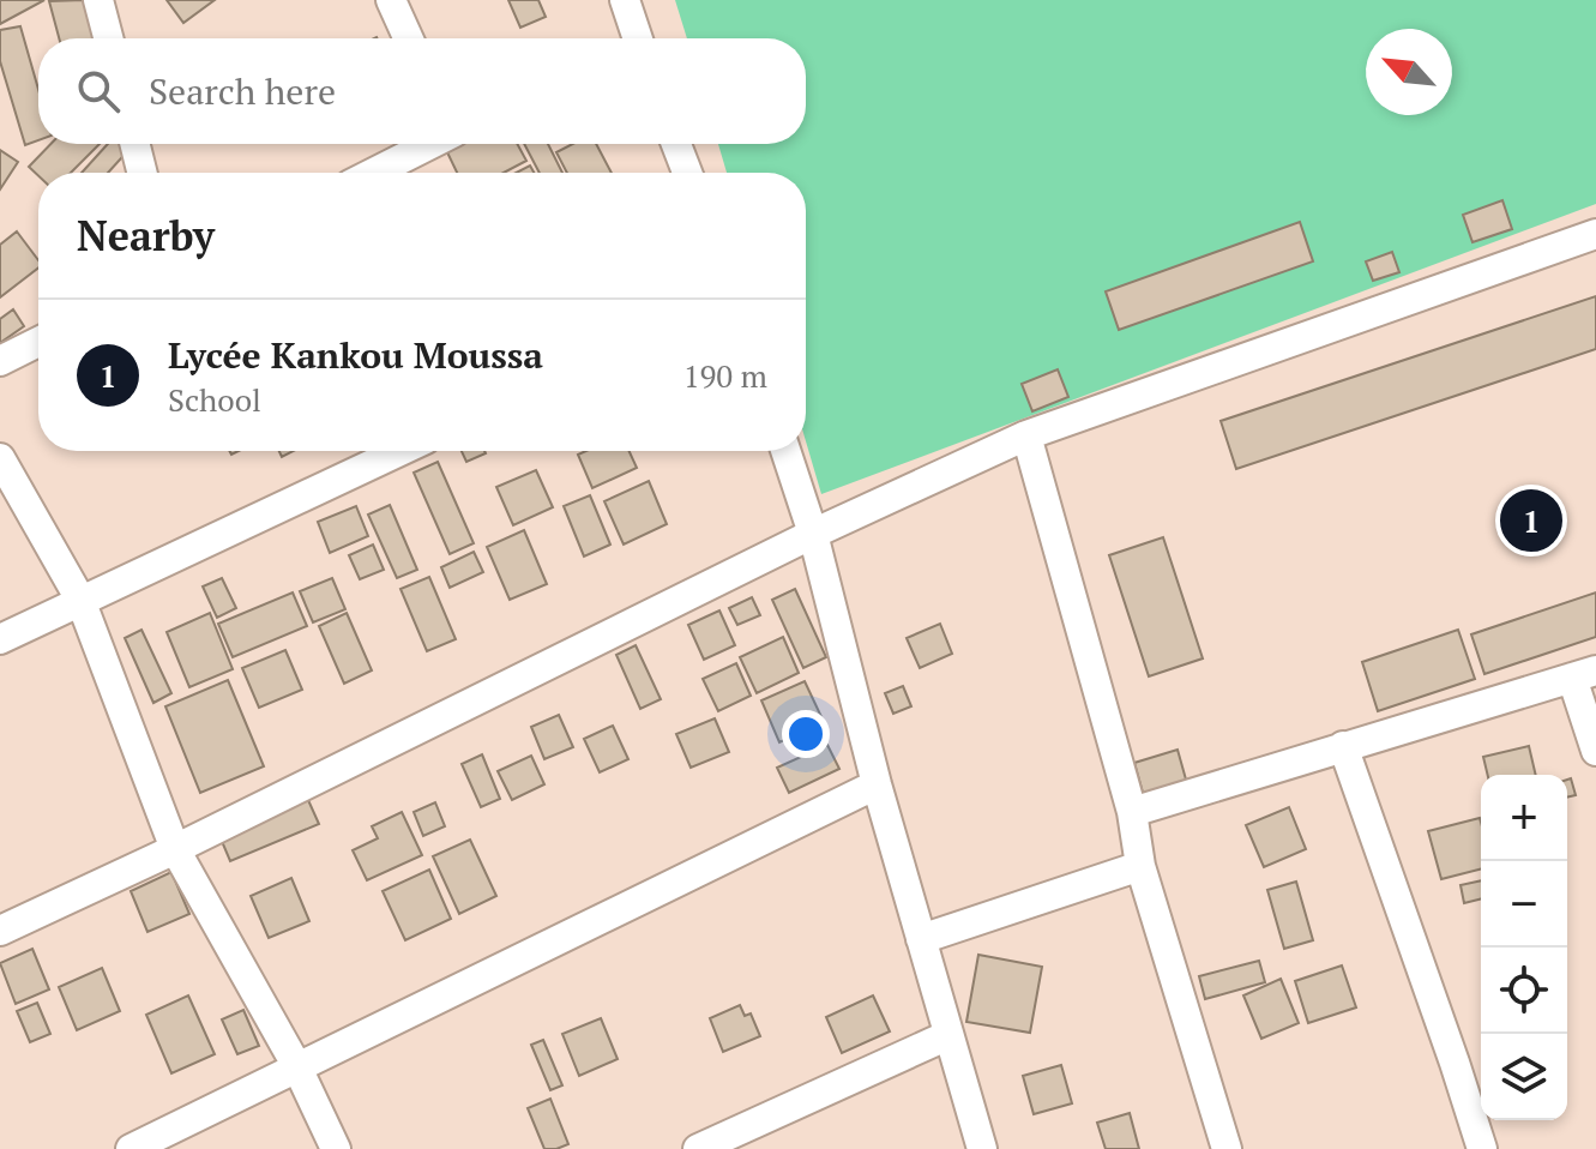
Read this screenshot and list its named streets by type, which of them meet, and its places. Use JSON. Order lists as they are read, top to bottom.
{
  "north": "top left",
  "page": {
    "search": "Search here",
    "heading": "Nearby",
    "list": [
      {
        "mark": "1",
        "name": "Lycée Kankou Moussa",
        "note": "School",
        "value": "190 m"
      }
    ],
    "pins": "1",
    "map_buttons": ["+", "−"]
  }
}
